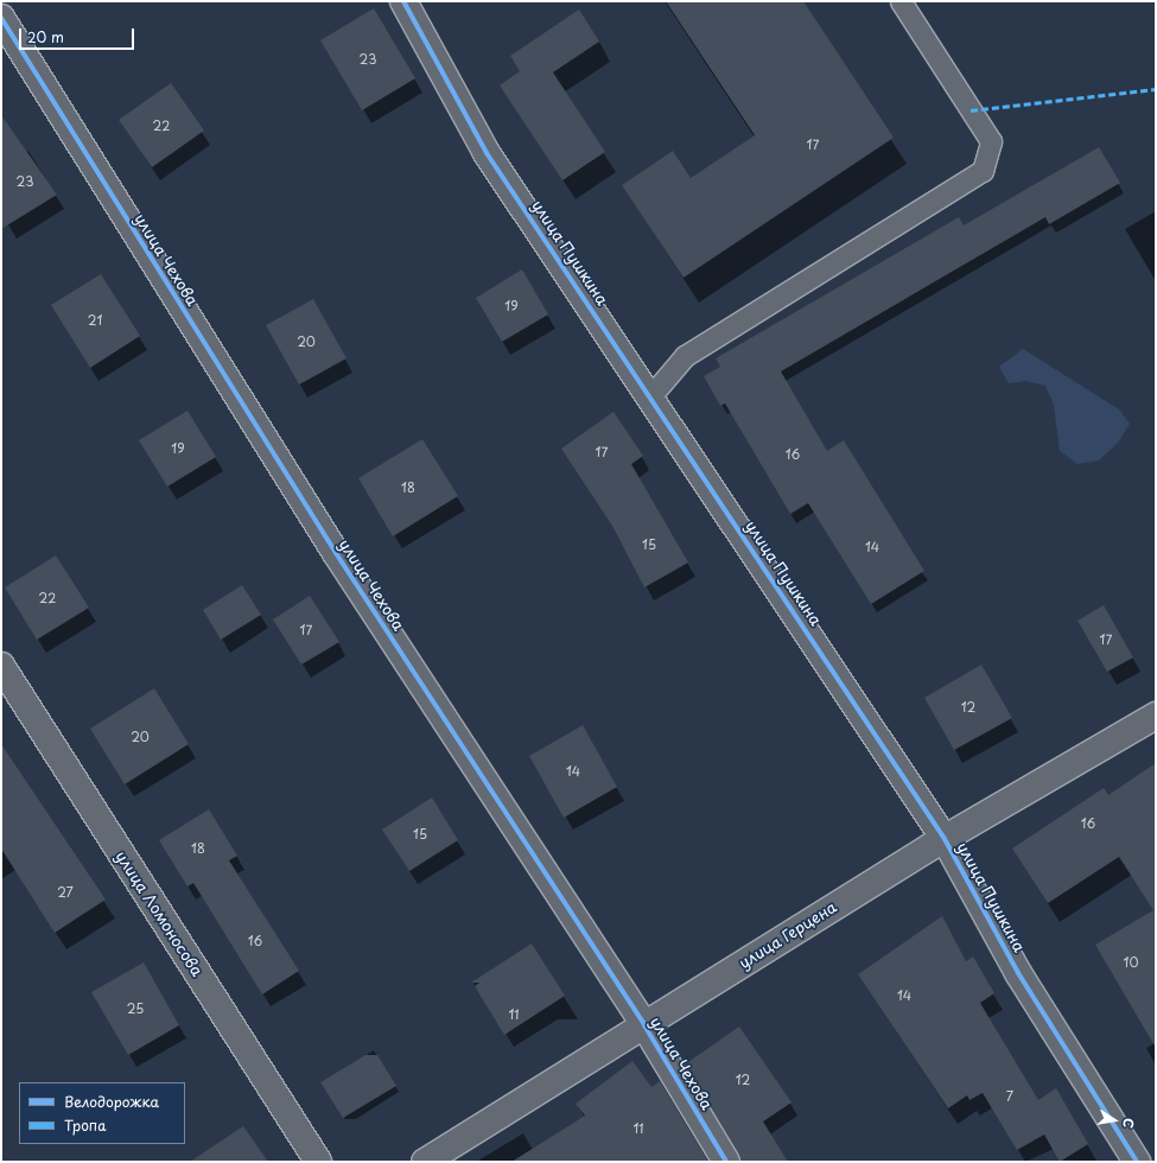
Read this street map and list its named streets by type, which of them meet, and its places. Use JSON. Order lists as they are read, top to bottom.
{
  "streets": {
    "street": [
      "улица Пушкина",
      "улица Чехова",
      "улица Ломоносова",
      "улица Герцена"
    ]
  },
  "crossings": [
    ["улица Пушкина", "улица Герцена"],
    ["улица Чехова", "улица Герцена"]
  ],
  "house_numbers": [
    "23",
    "22",
    "17",
    "23",
    "19",
    "21",
    "20",
    "19",
    "17",
    "16",
    "18",
    "15",
    "14",
    "22",
    "17",
    "17",
    "12",
    "20",
    "14",
    "16",
    "15",
    "18",
    "27",
    "16",
    "10",
    "14",
    "25",
    "11",
    "12",
    "7",
    "11"
  ],
  "legend": ["Велодорожка", "Тропа"],
  "scale_bar": "20 m",
  "north": "right"
}
